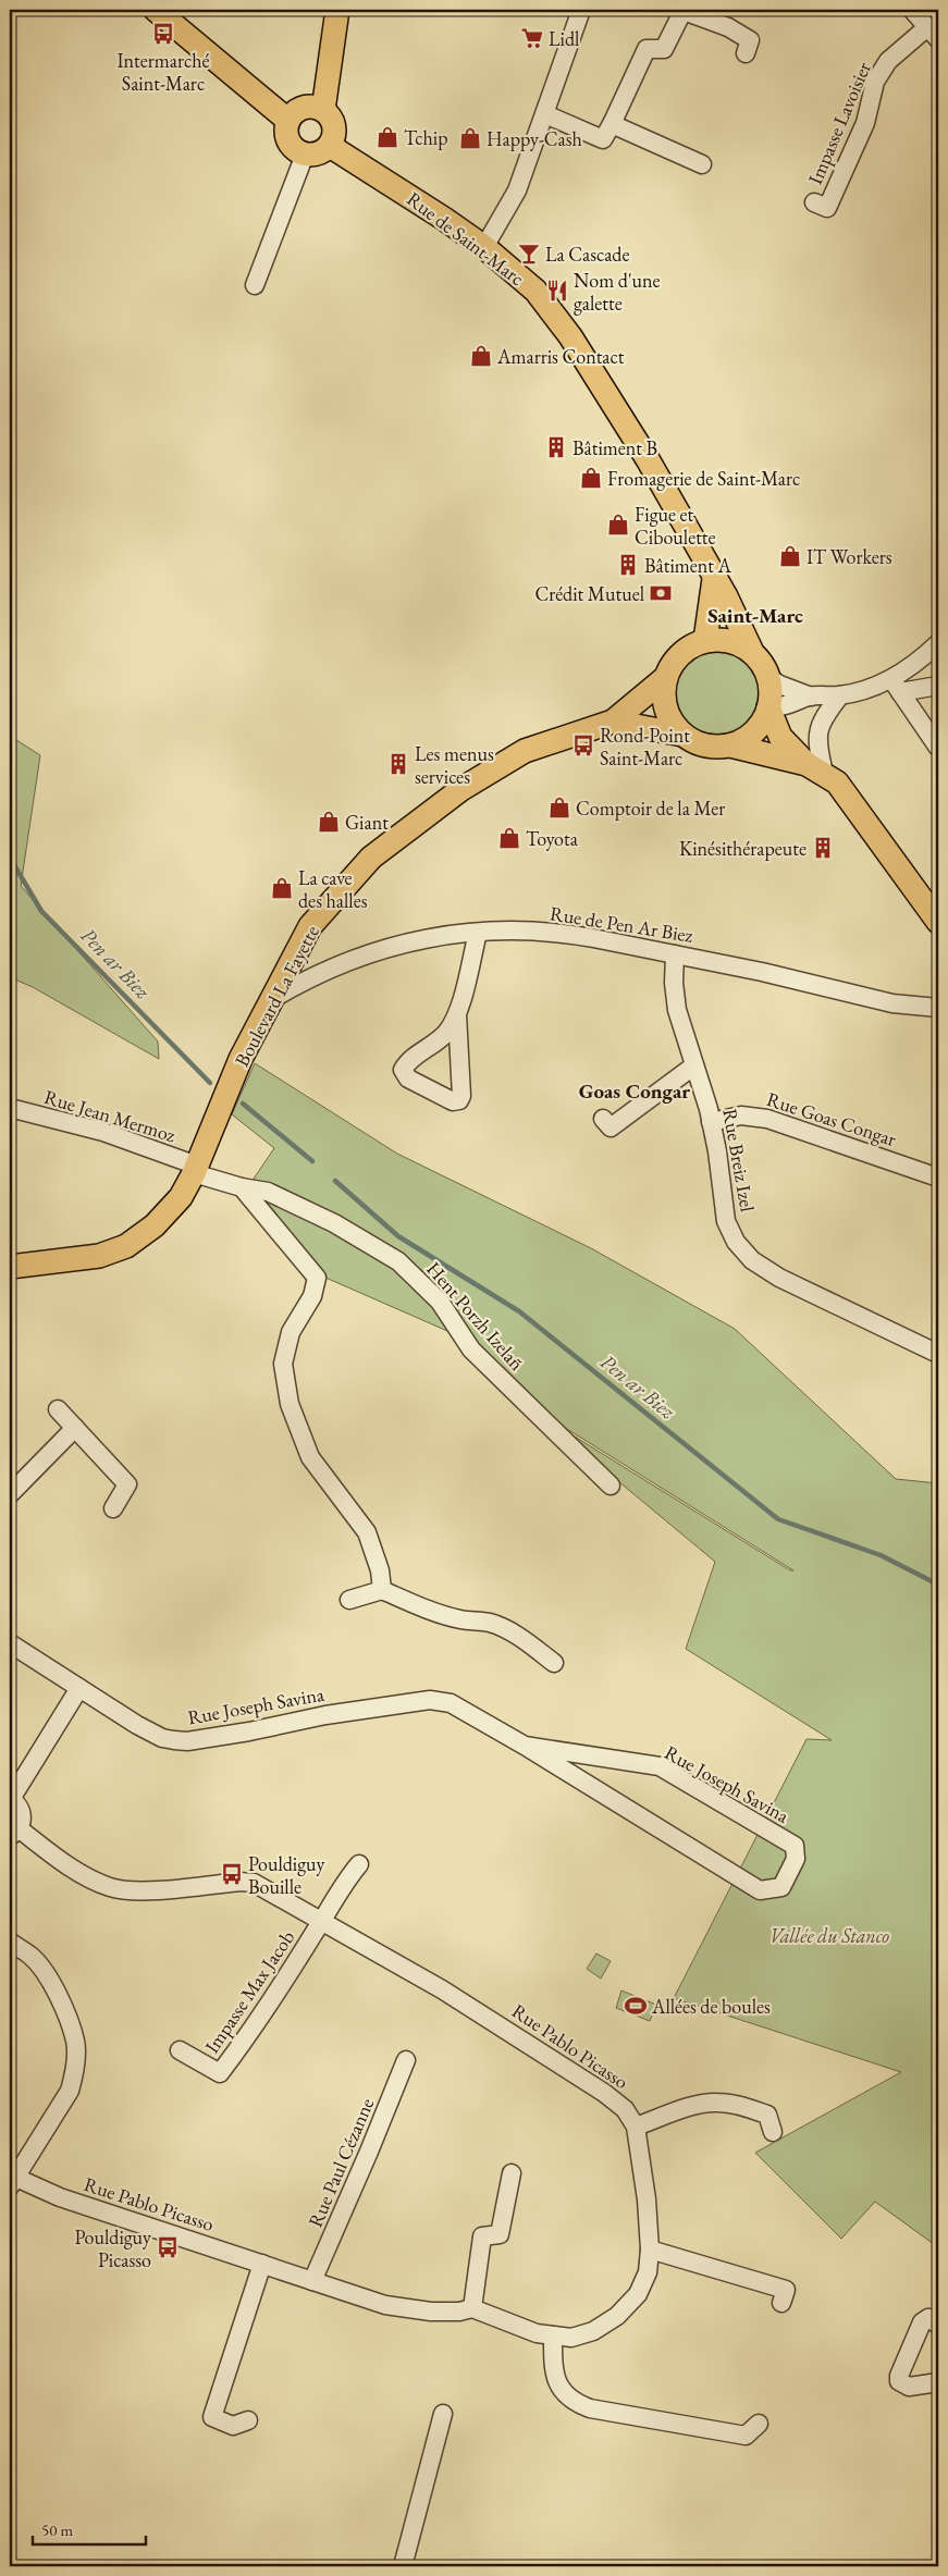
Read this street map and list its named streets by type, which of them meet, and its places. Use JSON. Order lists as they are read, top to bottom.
{
  "streets": {
    "main road": ["Rue de Saint-Marc", "Boulevard La Fayette"],
    "street": [
      "Impasse Lavoisier",
      "Rue de Pen Ar Biez",
      "Rue Jean Mermoz",
      "Rue Goas Congar",
      "Rue Breiz Izel",
      "Hent Porzh Izelañ",
      "Rue Joseph Savina",
      "Impasse Max Jacob",
      "Rue Pablo Picasso",
      "Rue Paul Cézanne"
    ]
  },
  "crossings": [
    ["Rue de Saint-Marc", "Boulevard La Fayette"],
    ["Rue de Pen Ar Biez", "Boulevard La Fayette"],
    ["Rue de Pen Ar Biez", "Rue Breiz Izel"],
    ["Boulevard La Fayette", "Rue Jean Mermoz"],
    ["Boulevard La Fayette", "Hent Porzh Izelañ"],
    ["Rue Jean Mermoz", "Hent Porzh Izelañ"],
    ["Rue Goas Congar", "Rue Breiz Izel"],
    ["Impasse Max Jacob", "Rue Pablo Picasso"],
    ["Rue Pablo Picasso", "Rue Paul Cézanne"]
  ],
  "districts": ["Saint-Marc", "Goas Congar"],
  "water": ["Pen ar Biez"],
  "parks": ["Vallée du Stanco"],
  "places": {
    "bus stop": [
      "Intermarché Saint-Marc",
      "Rond-Point Saint-Marc",
      "Pouldiguy Bouille",
      "Pouldiguy Picasso"
    ],
    "supermarket": ["Lidl"],
    "shop": [
      "Tchip",
      "Happy-Cash",
      "Amarris Contact",
      "Fromagerie de Saint-Marc",
      "Figue et Ciboulette",
      "IT Workers",
      "Comptoir de la Mer",
      "Giant",
      "Toyota",
      "La cave des halles"
    ],
    "bar": ["La Cascade"],
    "restaurant": ["Nom d'une galette"],
    "building": [
      "Bâtiment B",
      "Bâtiment A",
      "Les menus services",
      "Kinésithérapeute"
    ],
    "bank": ["Crédit Mutuel"],
    "sports": ["Allées de boules"]
  },
  "scale_bar": "50 m"
}
